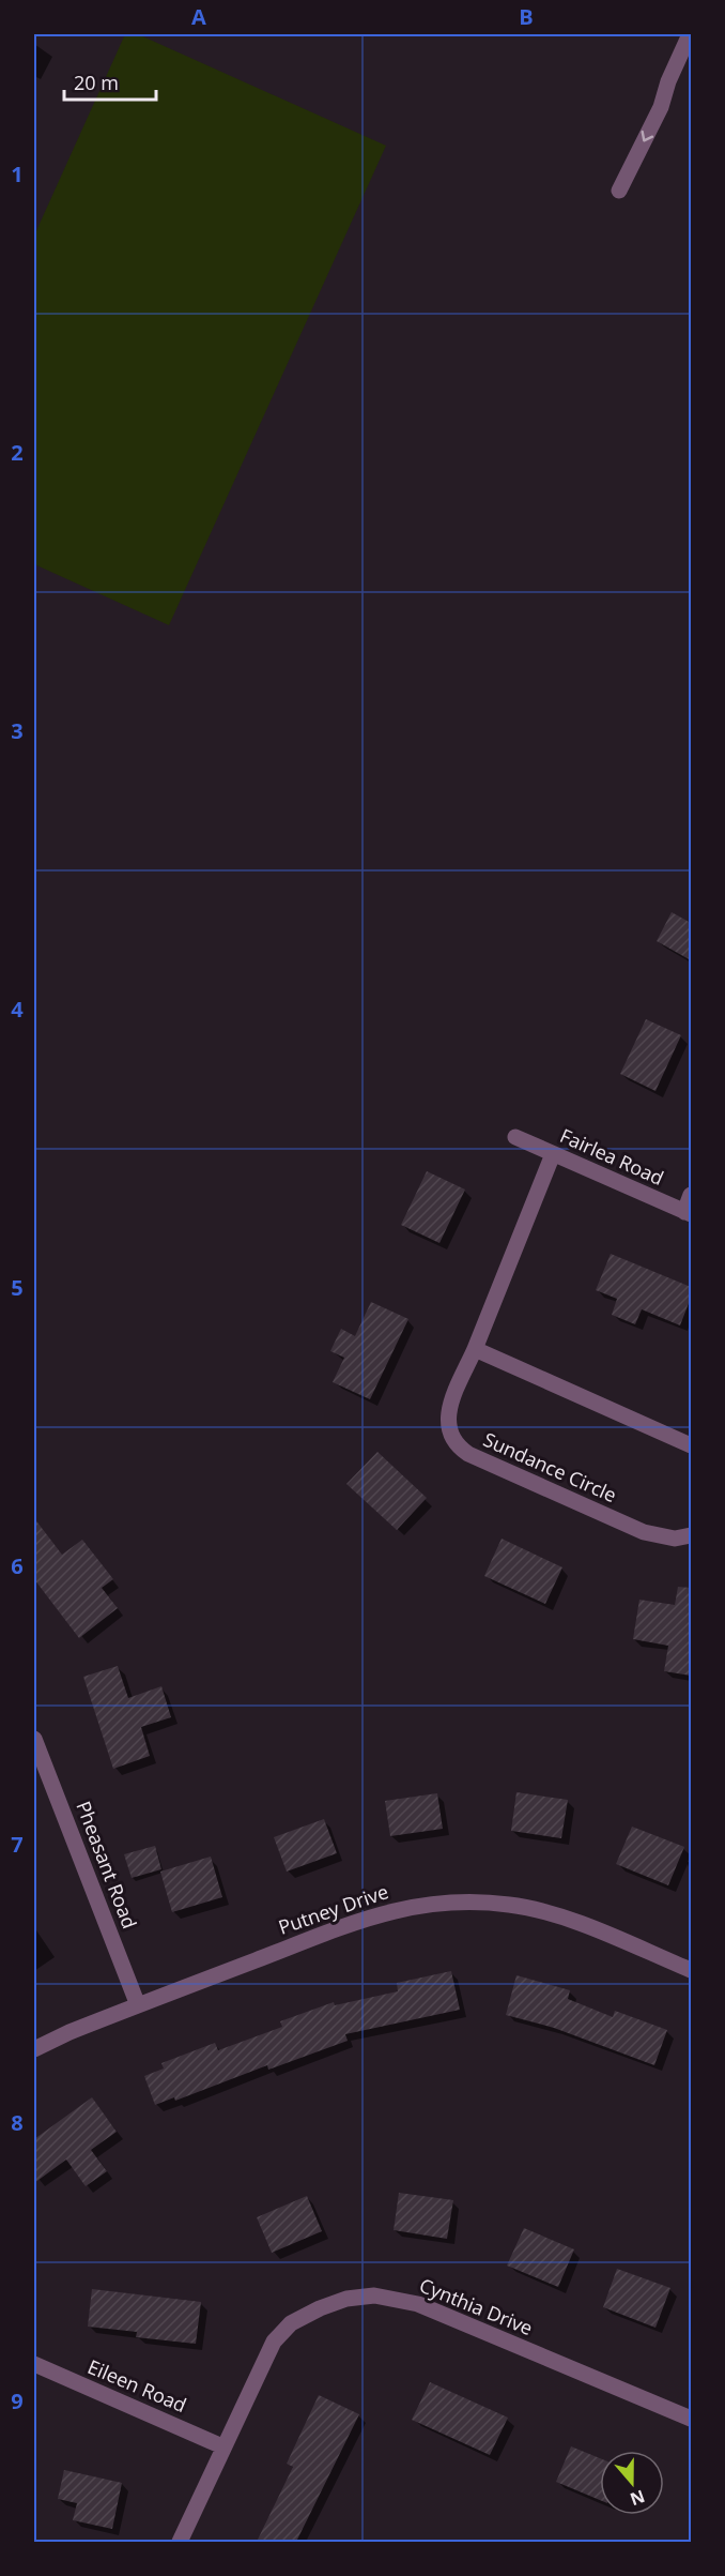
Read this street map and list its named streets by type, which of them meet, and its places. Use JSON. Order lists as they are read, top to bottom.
{
  "streets": {
    "street": [
      "Fairlea Road",
      "Sundance Circle",
      "Pheasant Road",
      "Putney Drive",
      "Cynthia Drive",
      "Eileen Road"
    ]
  },
  "crossings": [
    ["Fairlea Road", "Sundance Circle"],
    ["Pheasant Road", "Putney Drive"],
    ["Cynthia Drive", "Eileen Road"]
  ],
  "scale_bar": "20 m",
  "north": "bottom",
  "grid": {
    "columns": ["A", "B"],
    "rows": [
      "1",
      "2",
      "3",
      "4",
      "5",
      "6",
      "7",
      "8",
      "9"
    ]
  }
}
